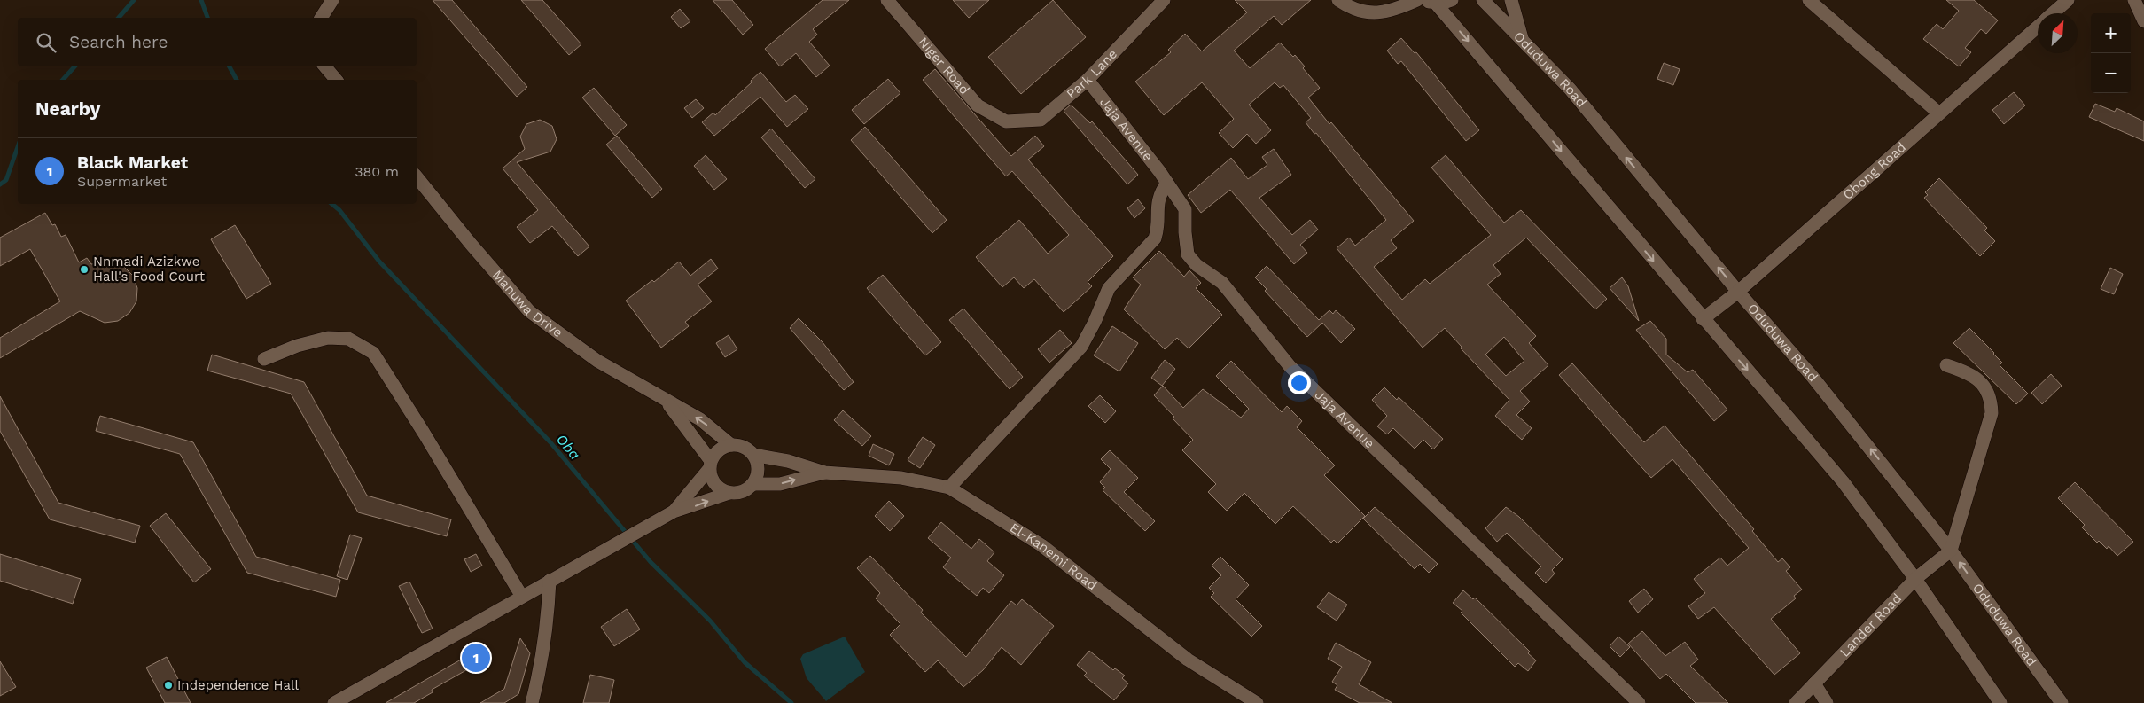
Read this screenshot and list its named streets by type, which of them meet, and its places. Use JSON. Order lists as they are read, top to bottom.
{
  "streets": {
    "street": [
      "Niger Road",
      "Oduduwa Road",
      "Park Lane",
      "Jaja Avenue",
      "Obong Road",
      "Manuwa Drive",
      "El-Kanemi Road",
      "Lander Road"
    ]
  },
  "crossings": [
    ["Niger Road", "Park Lane"],
    ["Oduduwa Road", "Obong Road"],
    ["Oduduwa Road", "Lander Road"],
    ["Park Lane", "Jaja Avenue"],
    ["Manuwa Drive", "El-Kanemi Road"]
  ],
  "water": ["Oba"],
  "places": ["Nnmadi Azizkwe Hall's Food Court", "Independence Hall"],
  "north": "top right",
  "page": {
    "map_buttons": ["+", "−"],
    "search": "Search here",
    "heading": "Nearby",
    "list": [
      {
        "mark": "1",
        "name": "Black Market",
        "note": "Supermarket",
        "value": "380 m"
      }
    ],
    "pins": "1"
  }
}
